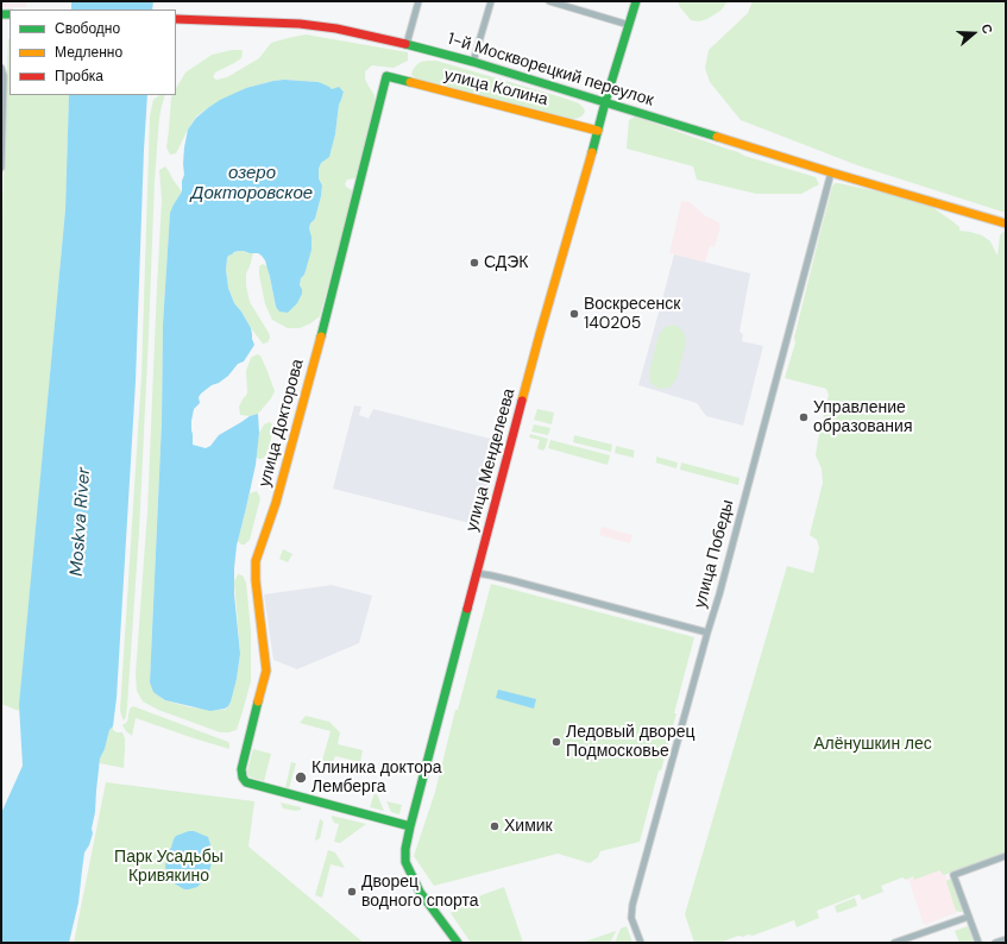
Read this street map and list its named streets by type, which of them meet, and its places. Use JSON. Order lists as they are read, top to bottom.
{
  "streets": {
    "street": [
      "1-й Москворецкий переулок",
      "улица Колина",
      "улица Докторова",
      "улица Менделеева",
      "улица Победы"
    ]
  },
  "crossings": [
    ["1-й Москворецкий переулок", "улица Менделеева"],
    ["1-й Москворецкий переулок", "улица Победы"],
    ["улица Колина", "улица Докторова"],
    ["улица Колина", "улица Менделеева"],
    ["улица Докторова", "улица Менделеева"]
  ],
  "water": ["озеро Докторовское", "Moskva River"],
  "parks": ["Алёнушкин лес", "Парк Усадьбы Кривякино"],
  "places": [
    "СДЭК",
    "Воскресенск 140205",
    "Управление образования",
    "Ледовый дворец Подмосковье",
    "Клиника доктора Лемберга",
    "Химик",
    "Дворец водного спорта"
  ],
  "legend": ["Свободно", "Медленно", "Пробка"],
  "north": "right"
}
